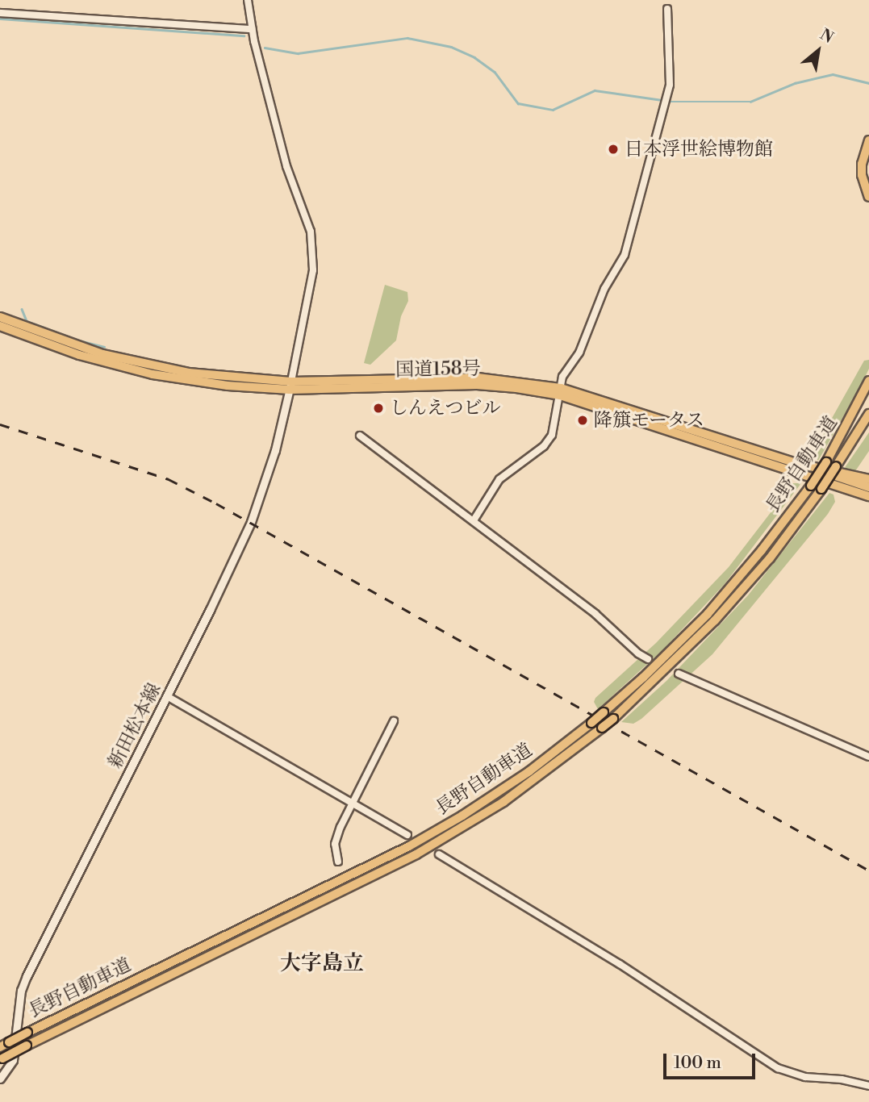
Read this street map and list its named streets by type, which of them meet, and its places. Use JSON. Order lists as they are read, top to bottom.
{
  "streets": {
    "highway": ["国道158号", "長野自動車道"],
    "main road": ["新田松本線"]
  },
  "crossings": [
    ["国道158号", "新田松本線"]
  ],
  "districts": ["大字島立"],
  "places": ["日本浮世絵博物館", "しんえつビル", "降簱モータス"],
  "scale_bar": "100 m",
  "north": "top right"
}
